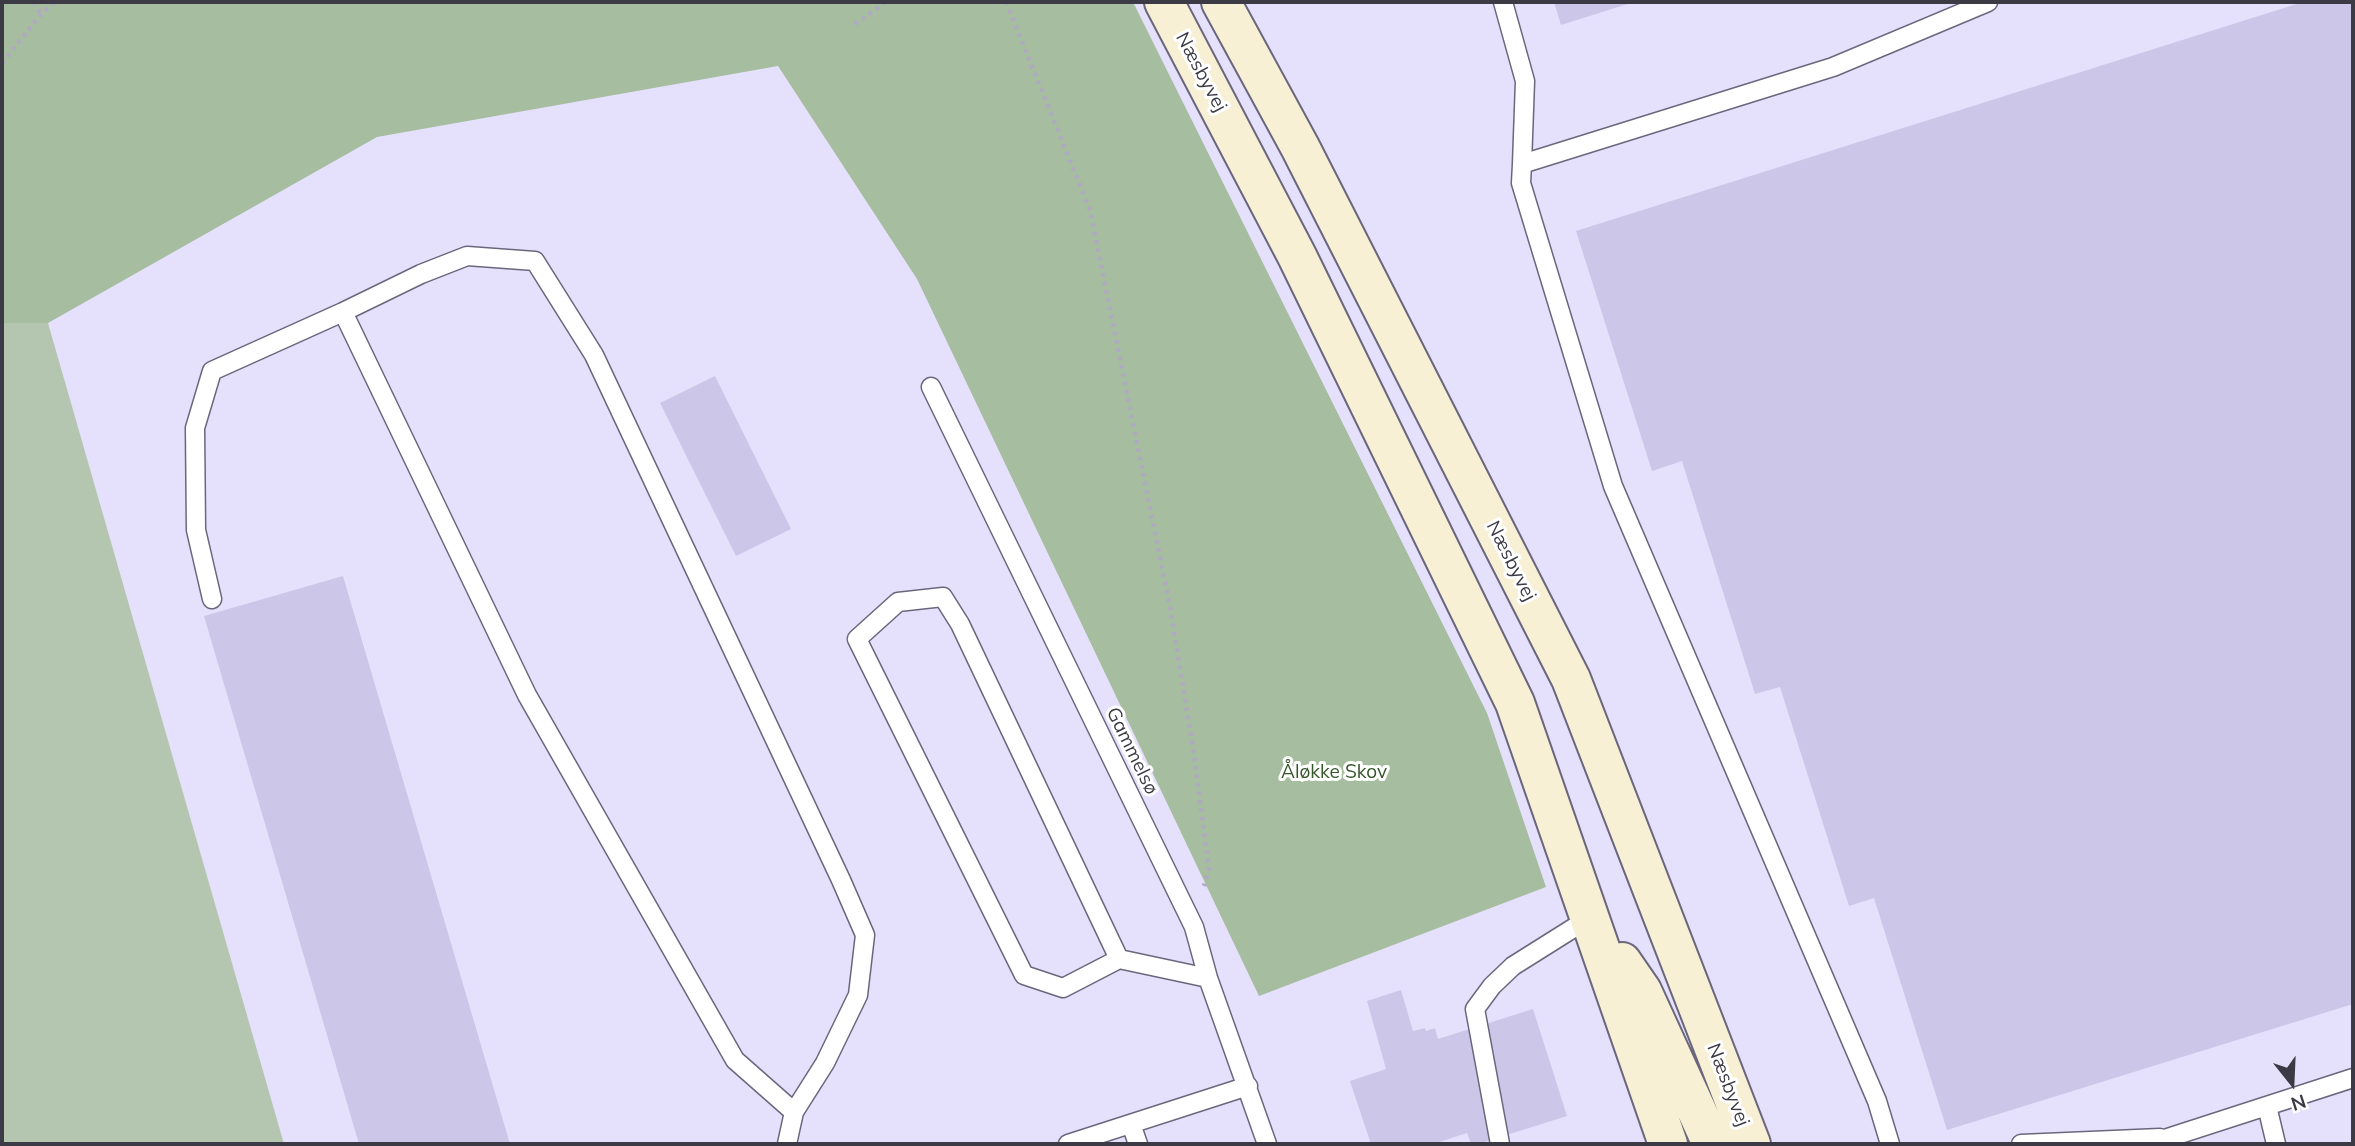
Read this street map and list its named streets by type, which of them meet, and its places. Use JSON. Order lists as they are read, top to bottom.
{
  "streets": {
    "street": ["Næsbyvej"],
    "lane": ["Gammelsø"]
  },
  "parks": ["Åløkke Skov"],
  "north": "bottom"
}
